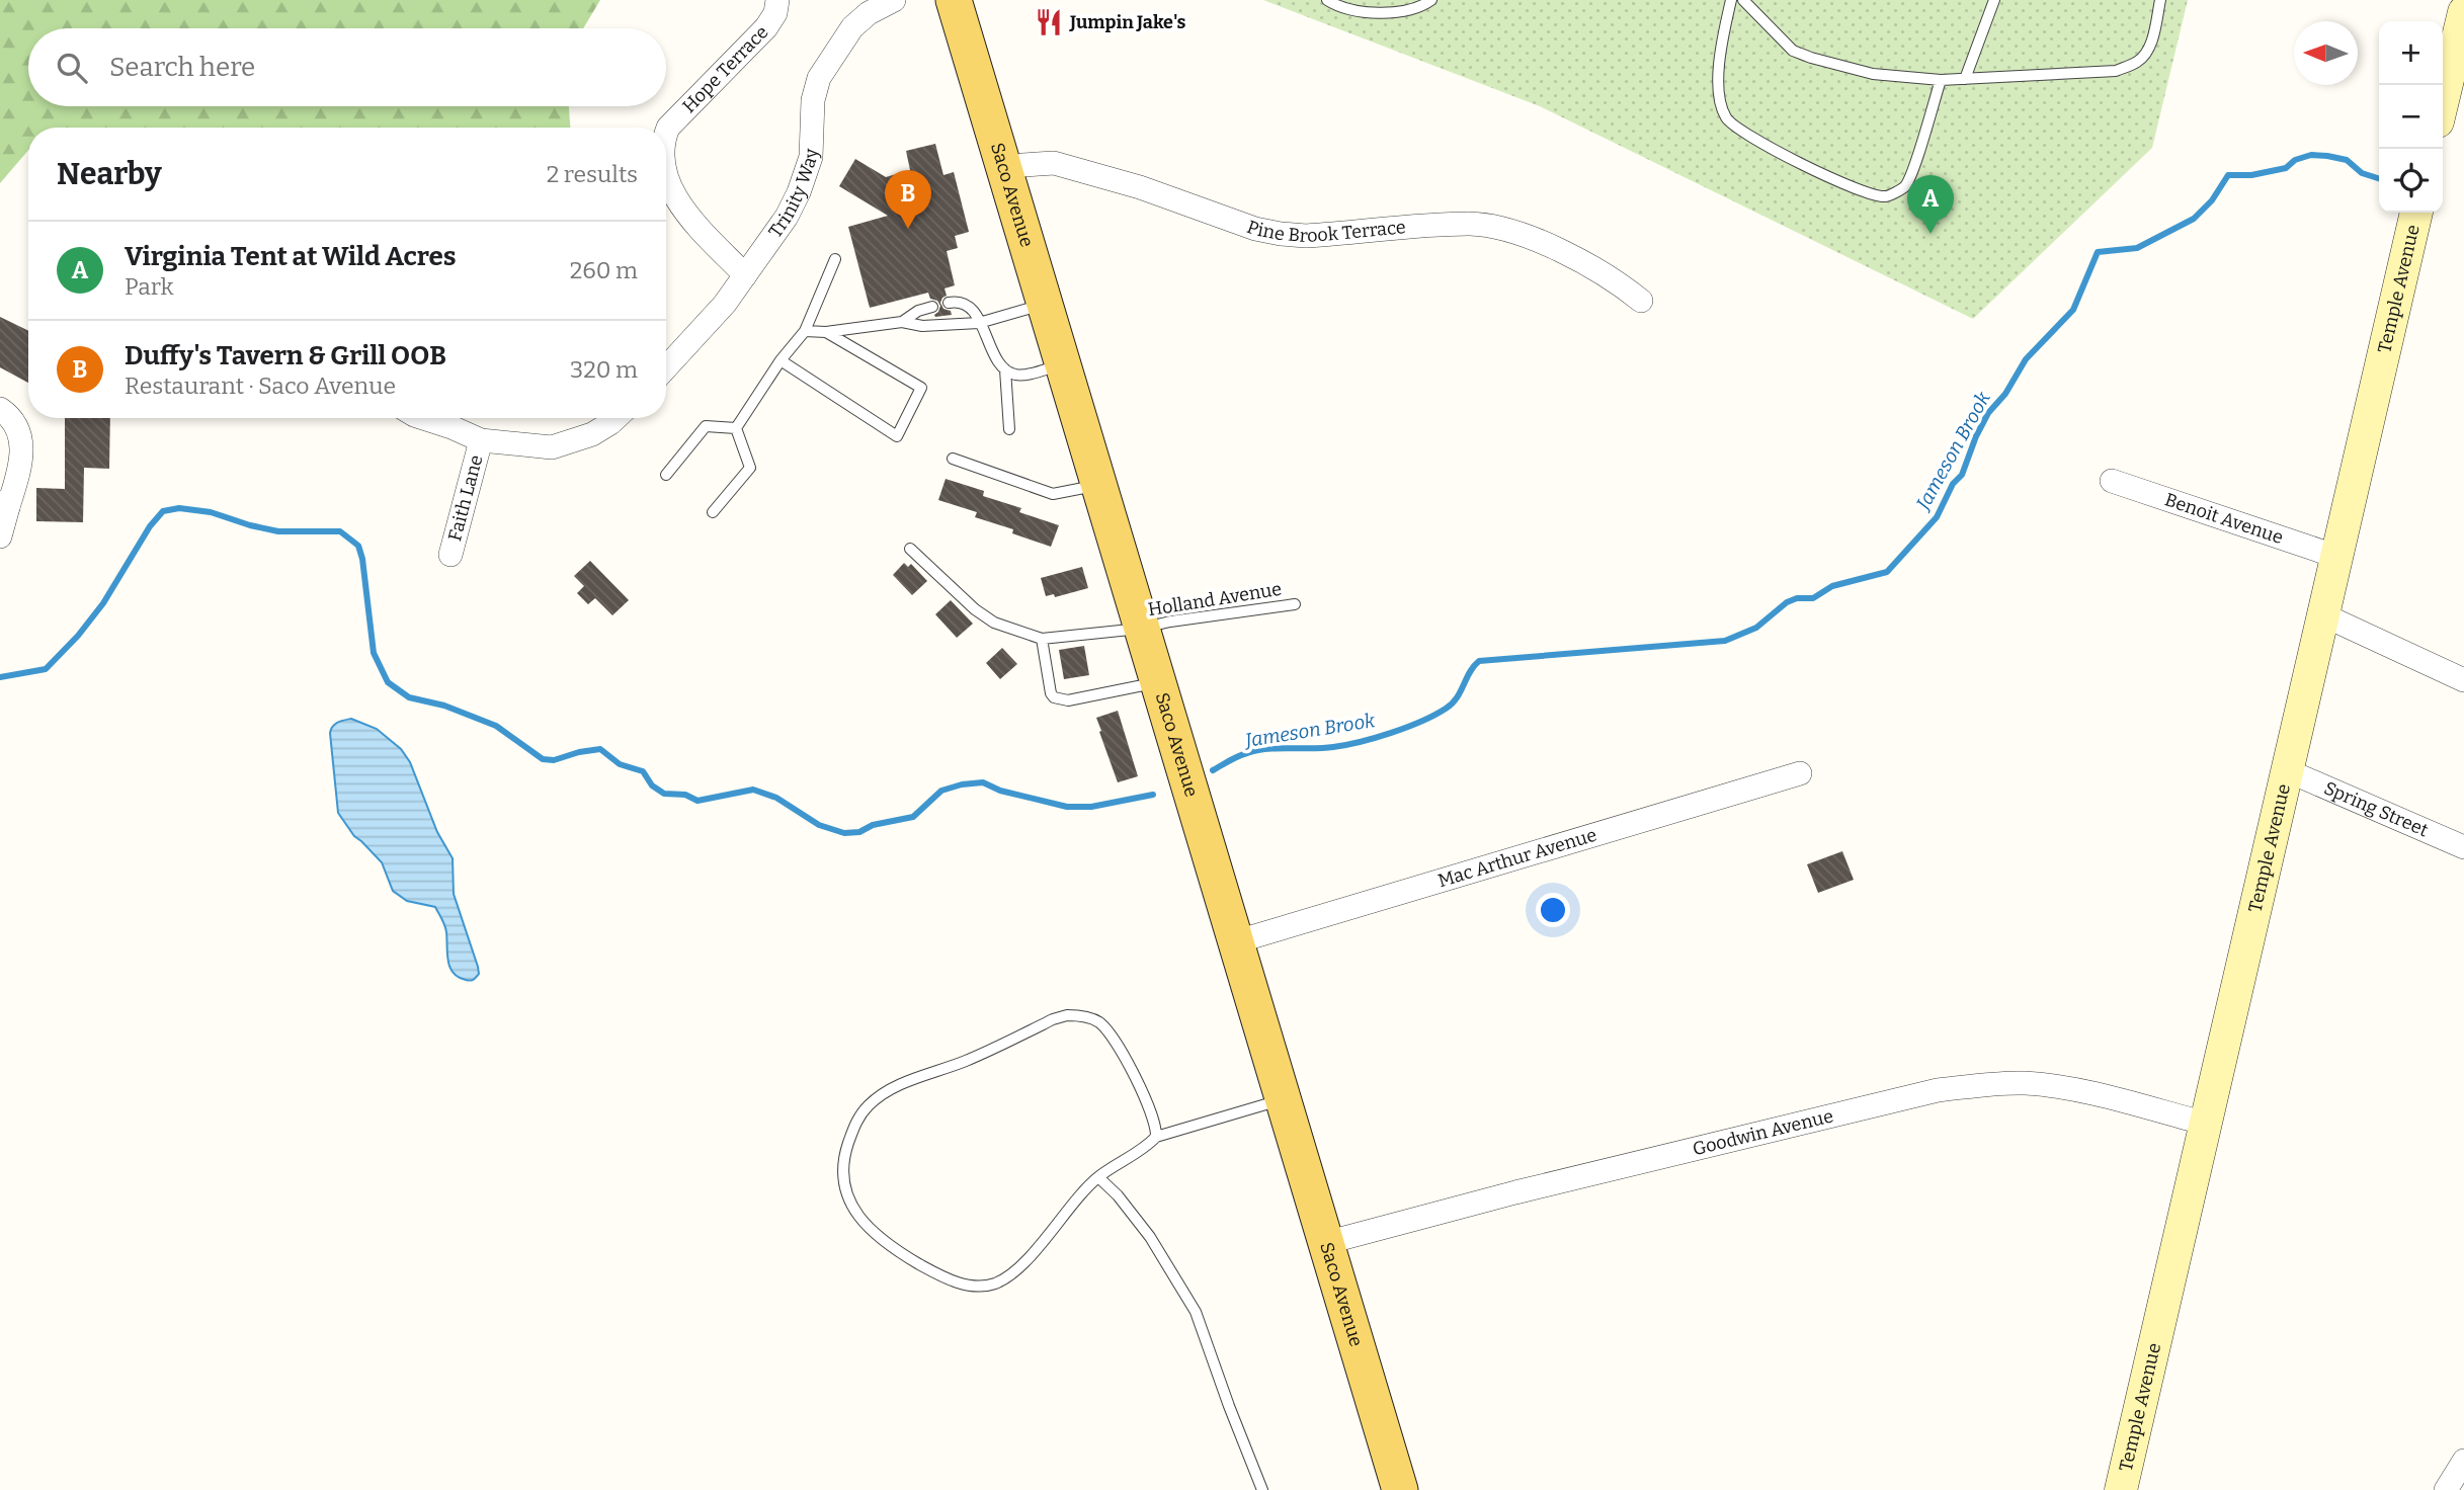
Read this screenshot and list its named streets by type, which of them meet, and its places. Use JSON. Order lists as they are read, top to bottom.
{
  "streets": {
    "main road": ["Saco Avenue"],
    "street": [
      "Hope Terrace",
      "Trinity Way",
      "Pine Brook Terrace",
      "Temple Avenue",
      "Faith Lane",
      "Benoit Avenue",
      "Spring Street",
      "Mac Arthur Avenue",
      "Goodwin Avenue"
    ],
    "lane": ["Holland Avenue"]
  },
  "crossings": [
    ["Hope Terrace", "Trinity Way"],
    ["Saco Avenue", "Pine Brook Terrace"],
    ["Saco Avenue", "Holland Avenue"],
    ["Saco Avenue", "Mac Arthur Avenue"],
    ["Saco Avenue", "Goodwin Avenue"],
    ["Temple Avenue", "Benoit Avenue"],
    ["Temple Avenue", "Spring Street"],
    ["Temple Avenue", "Goodwin Avenue"]
  ],
  "water": ["Jameson Brook"],
  "places": {
    "restaurant": ["Jumpin Jake's"]
  },
  "north": "left",
  "page": {
    "map_buttons": ["+", "−"],
    "search": "Search here",
    "heading": ["Nearby", "2 results"],
    "pins": ["B", "A"],
    "list": [
      {
        "mark": "A",
        "name": "Virginia Tent at Wild Acres",
        "note": "Park",
        "value": "260 m"
      },
      {
        "mark": "B",
        "name": "Duffy's Tavern & Grill OOB",
        "note": "Restaurant · Saco Avenue",
        "value": "320 m"
      }
    ]
  }
}
